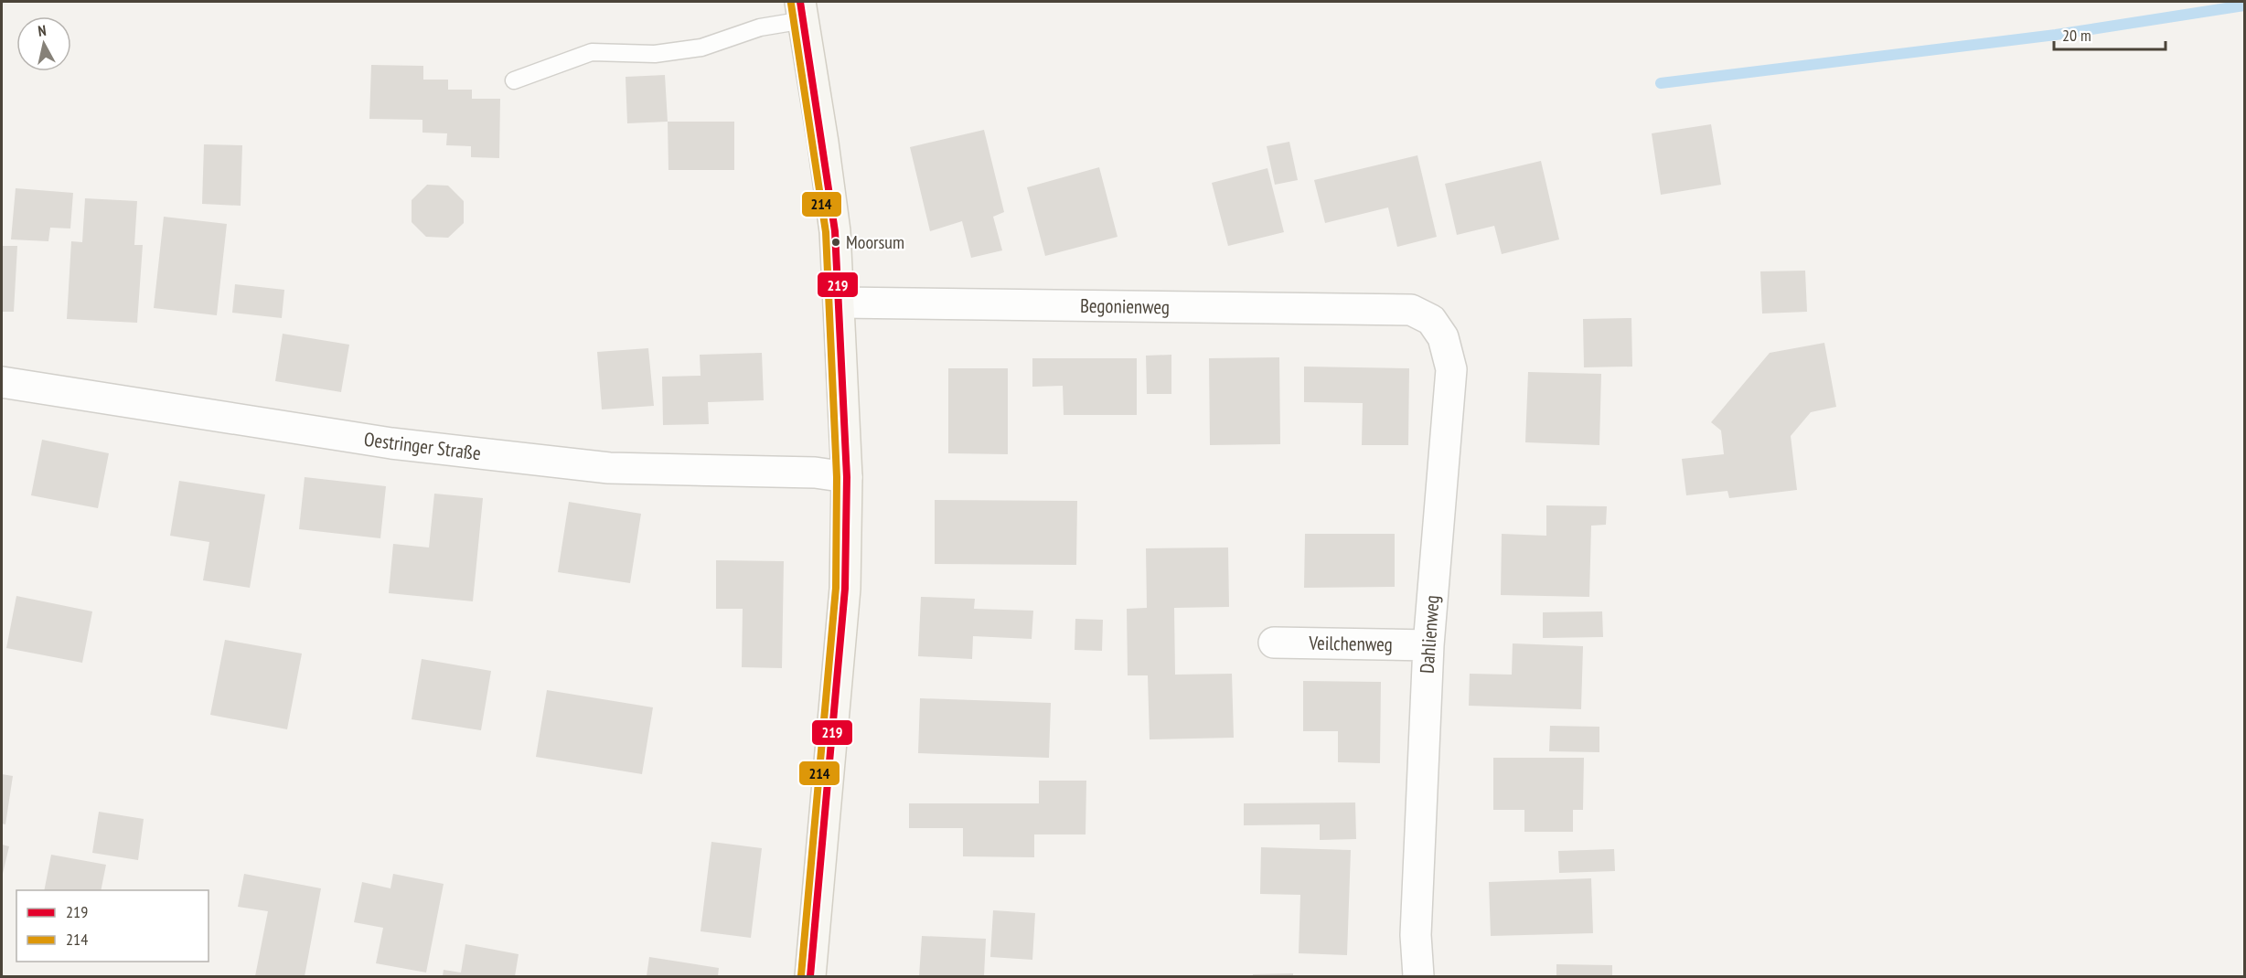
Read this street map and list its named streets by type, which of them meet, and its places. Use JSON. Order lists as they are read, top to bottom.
{
  "streets": {
    "street": [
      "Begonienweg",
      "Oestringer Straße",
      "Dahlienweg",
      "Veilchenweg"
    ]
  },
  "crossings": [
    ["Begonienweg", "Dahlienweg"],
    ["Dahlienweg", "Veilchenweg"]
  ],
  "places": ["Moorsum"],
  "lines": ["transit line 219", "transit line 214"],
  "legend": ["219", "214"],
  "scale_bar": "20 m",
  "north": "top"
}
